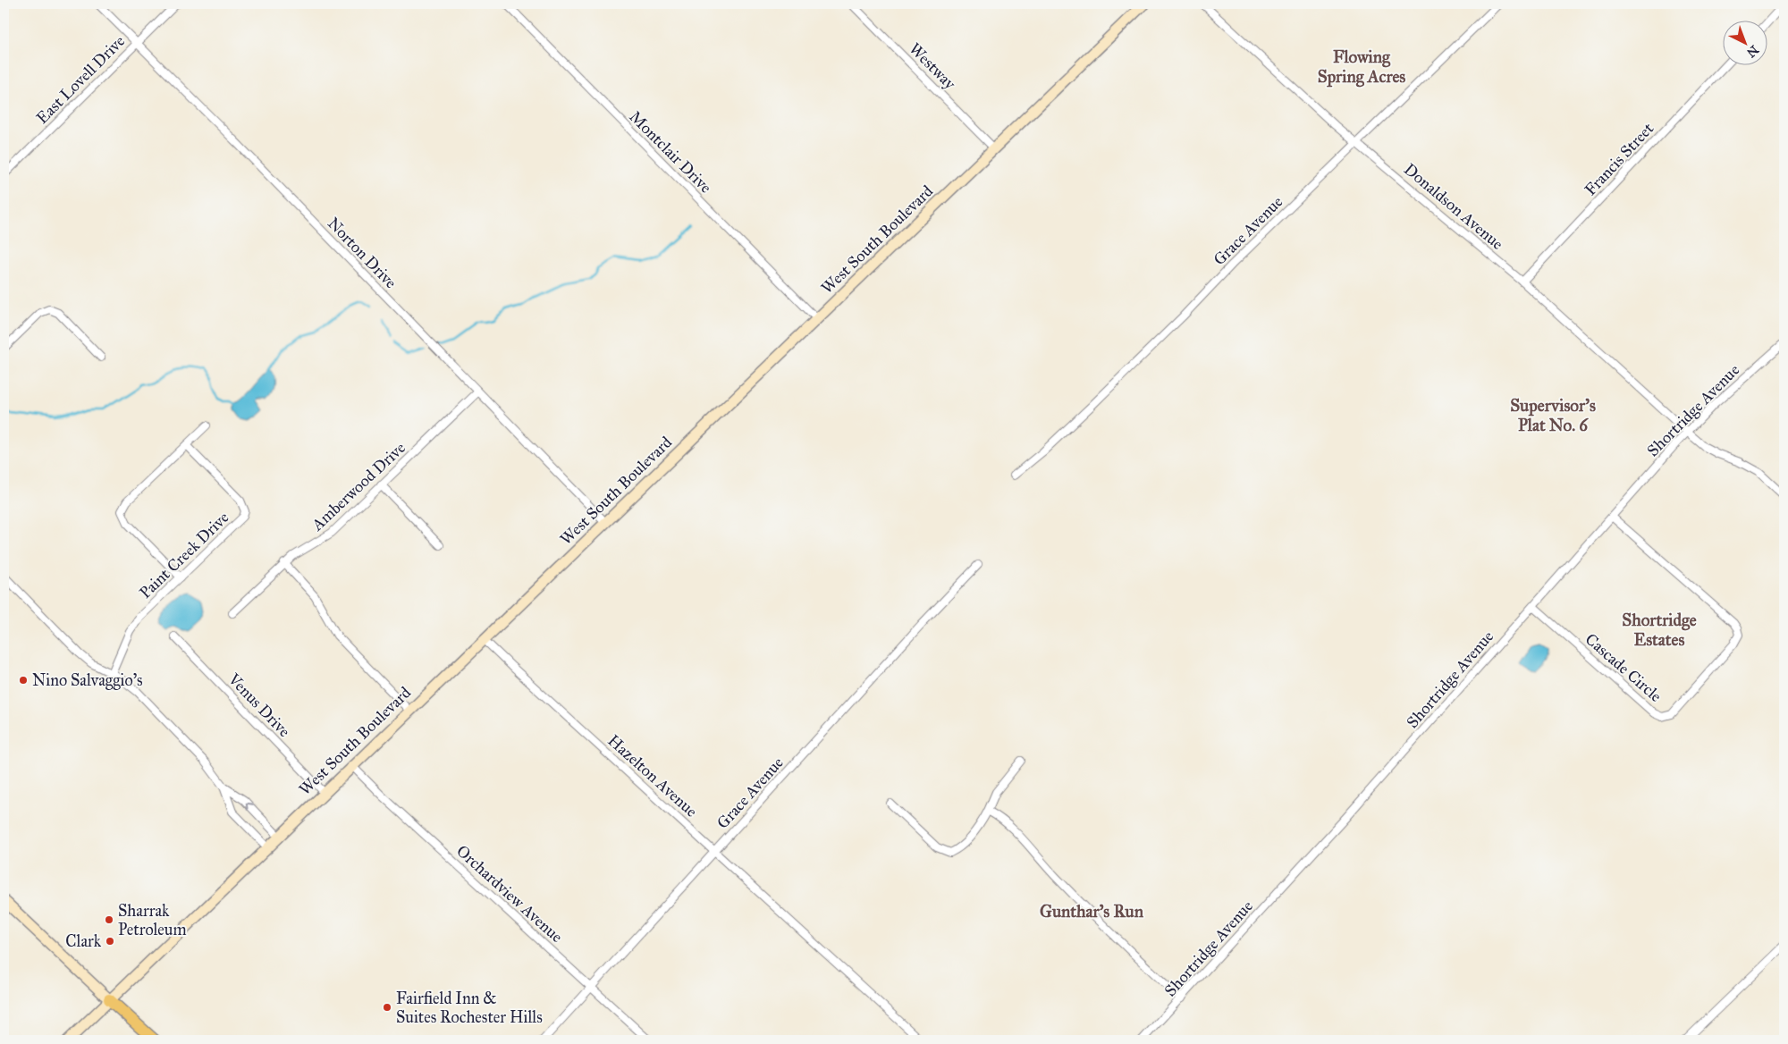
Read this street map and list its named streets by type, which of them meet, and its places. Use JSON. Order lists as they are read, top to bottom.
{
  "streets": {
    "street": [
      "Westway",
      "East Lovell Drive",
      "Montclair Drive",
      "Francis Street",
      "Donaldson Avenue",
      "Grace Avenue",
      "West South Boulevard",
      "Norton Drive",
      "Shortridge Avenue",
      "Amberwood Drive",
      "Paint Creek Drive",
      "Cascade Circle",
      "Venus Drive",
      "Hazelton Avenue",
      "Orchardview Avenue"
    ]
  },
  "crossings": [
    ["Westway", "West South Boulevard"],
    ["East Lovell Drive", "Norton Drive"],
    ["Montclair Drive", "West South Boulevard"],
    ["Francis Street", "Donaldson Avenue"],
    ["Donaldson Avenue", "Grace Avenue"],
    ["Donaldson Avenue", "Shortridge Avenue"],
    ["Grace Avenue", "Hazelton Avenue"],
    ["Grace Avenue", "Orchardview Avenue"],
    ["West South Boulevard", "Norton Drive"],
    ["West South Boulevard", "Venus Drive"],
    ["West South Boulevard", "Hazelton Avenue"],
    ["West South Boulevard", "Orchardview Avenue"],
    ["Norton Drive", "Amberwood Drive"],
    ["Shortridge Avenue", "Cascade Circle"]
  ],
  "districts": [
    "Flowing Spring Acres",
    "Supervisor's Plat No. 6",
    "Shortridge Estates",
    "Gunthar's Run"
  ],
  "places": [
    "Nino Salvaggio's",
    "Sharrak Petroleum",
    "Clark",
    "Fairfield Inn & Suites Rochester Hills"
  ],
  "north": "bottom right"
}
